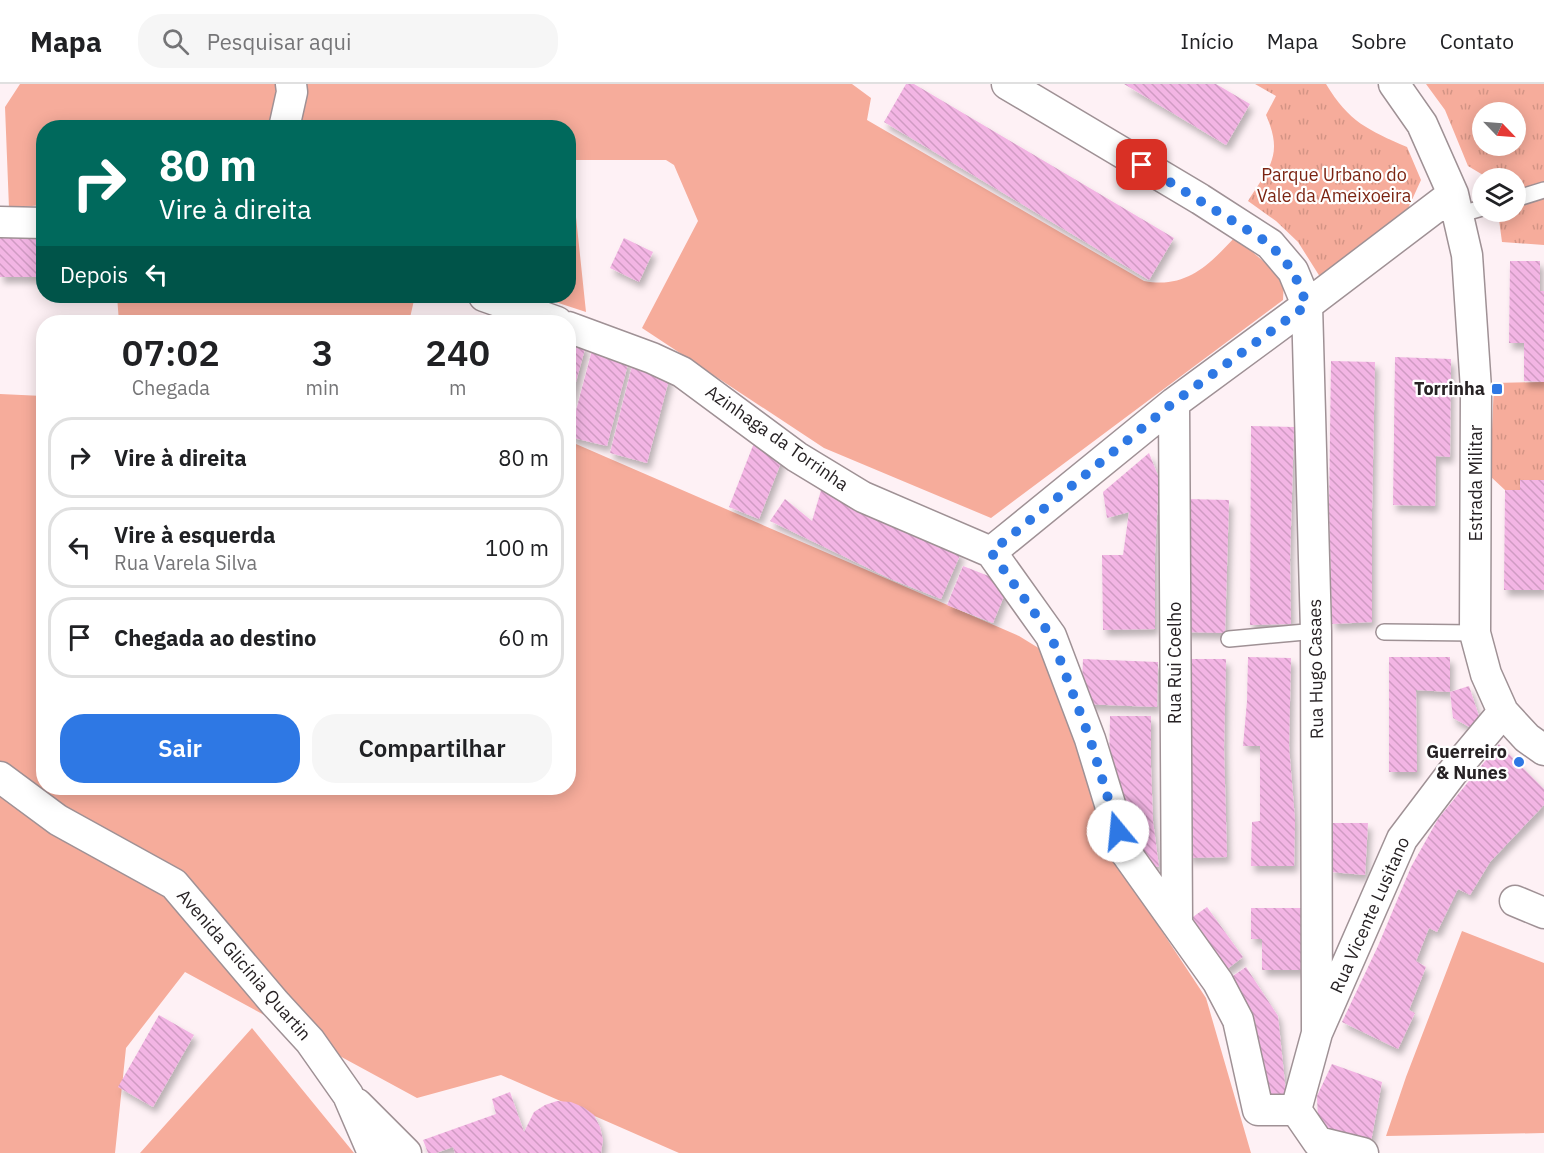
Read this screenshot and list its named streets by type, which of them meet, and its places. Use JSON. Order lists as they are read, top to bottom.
{
  "streets": {
    "street": [
      "Azinhaga da Torrinha",
      "Estrada Militar",
      "Rua Rui Coelho",
      "Rua Hugo Casaes",
      "Rua Vicente Lusitano",
      "Avenida Glicínia Quartin"
    ]
  },
  "crossings": [
    ["Estrada Militar", "Rua Vicente Lusitano"],
    ["Rua Hugo Casaes", "Rua Vicente Lusitano"]
  ],
  "parks": ["Parque Urbano do Vale da Ameixoeira"],
  "places": {
    "transit": ["Torrinha"],
    "other": ["Guerreiro & Nunes"]
  },
  "north": "bottom right",
  "page": {
    "header": "Mapa",
    "search": "Pesquisar aqui",
    "nav": [
      "Início",
      "Mapa",
      "Sobre",
      "Contato"
    ],
    "turn": ["80 m", "Vire à direita"],
    "then": "Depois",
    "eta": [
      "07:02",
      "Chegada",
      "3",
      "min",
      "240",
      "m"
    ],
    "list": [
      {
        "name": "Vire à direita",
        "value": "80 m"
      },
      {
        "name": "Vire à esquerda",
        "note": "Rua Varela Silva",
        "value": "100 m"
      },
      {
        "name": "Chegada ao destino",
        "value": "60 m"
      }
    ],
    "buttons": ["Sair", "Compartilhar"]
  }
}
